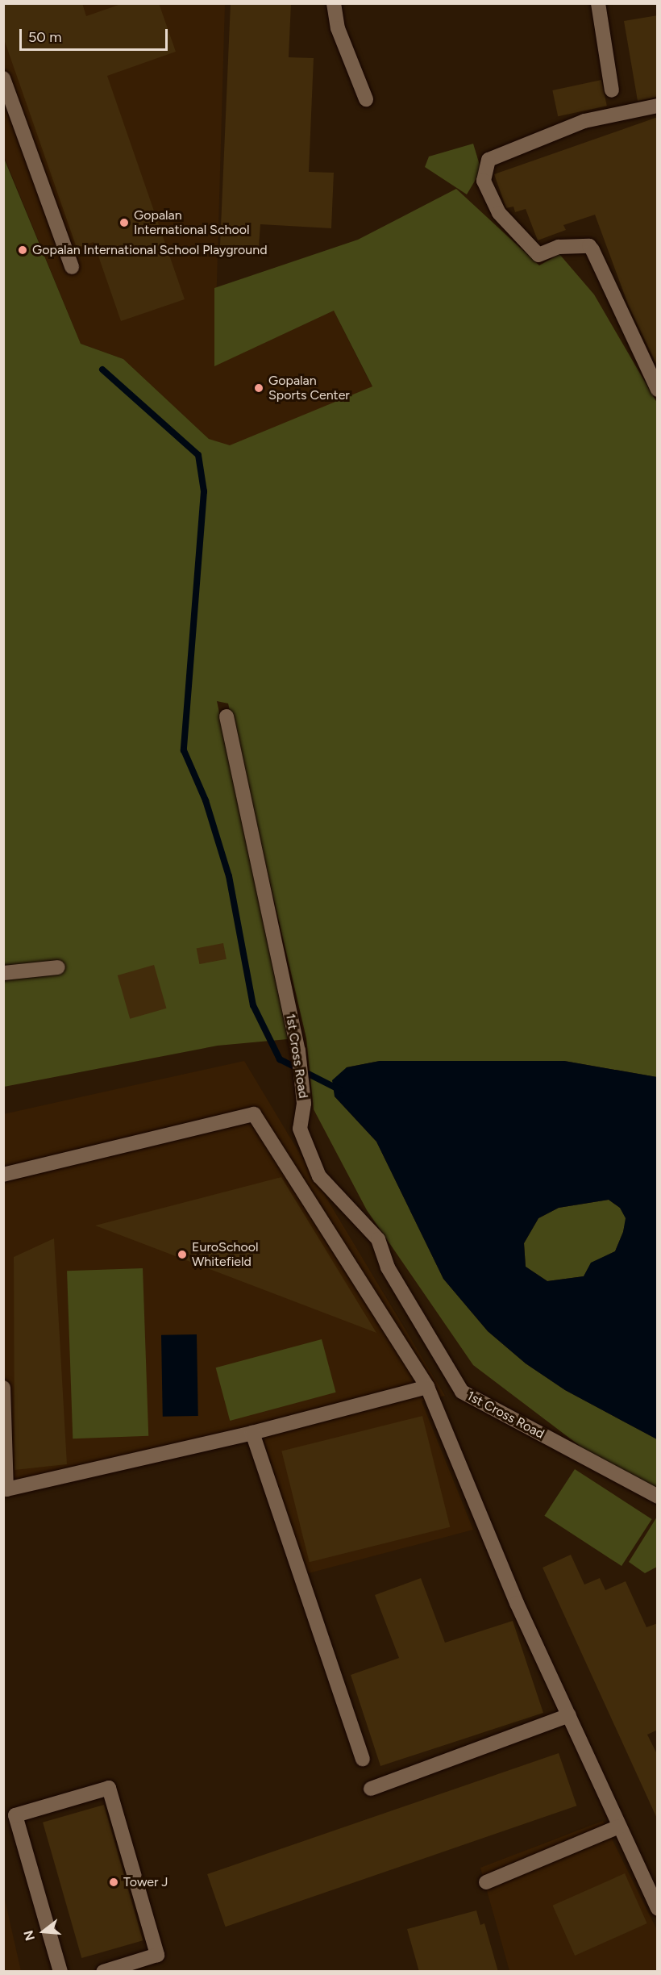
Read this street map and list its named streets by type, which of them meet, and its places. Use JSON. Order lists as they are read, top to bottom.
{
  "streets": {
    "street": ["1st Cross Road"]
  },
  "places": [
    "Gopalan International School",
    "Gopalan International School Playground",
    "Gopalan Sports Center",
    "EuroSchool Whitefield",
    "Tower J"
  ],
  "scale_bar": "50 m",
  "north": "left"
}
